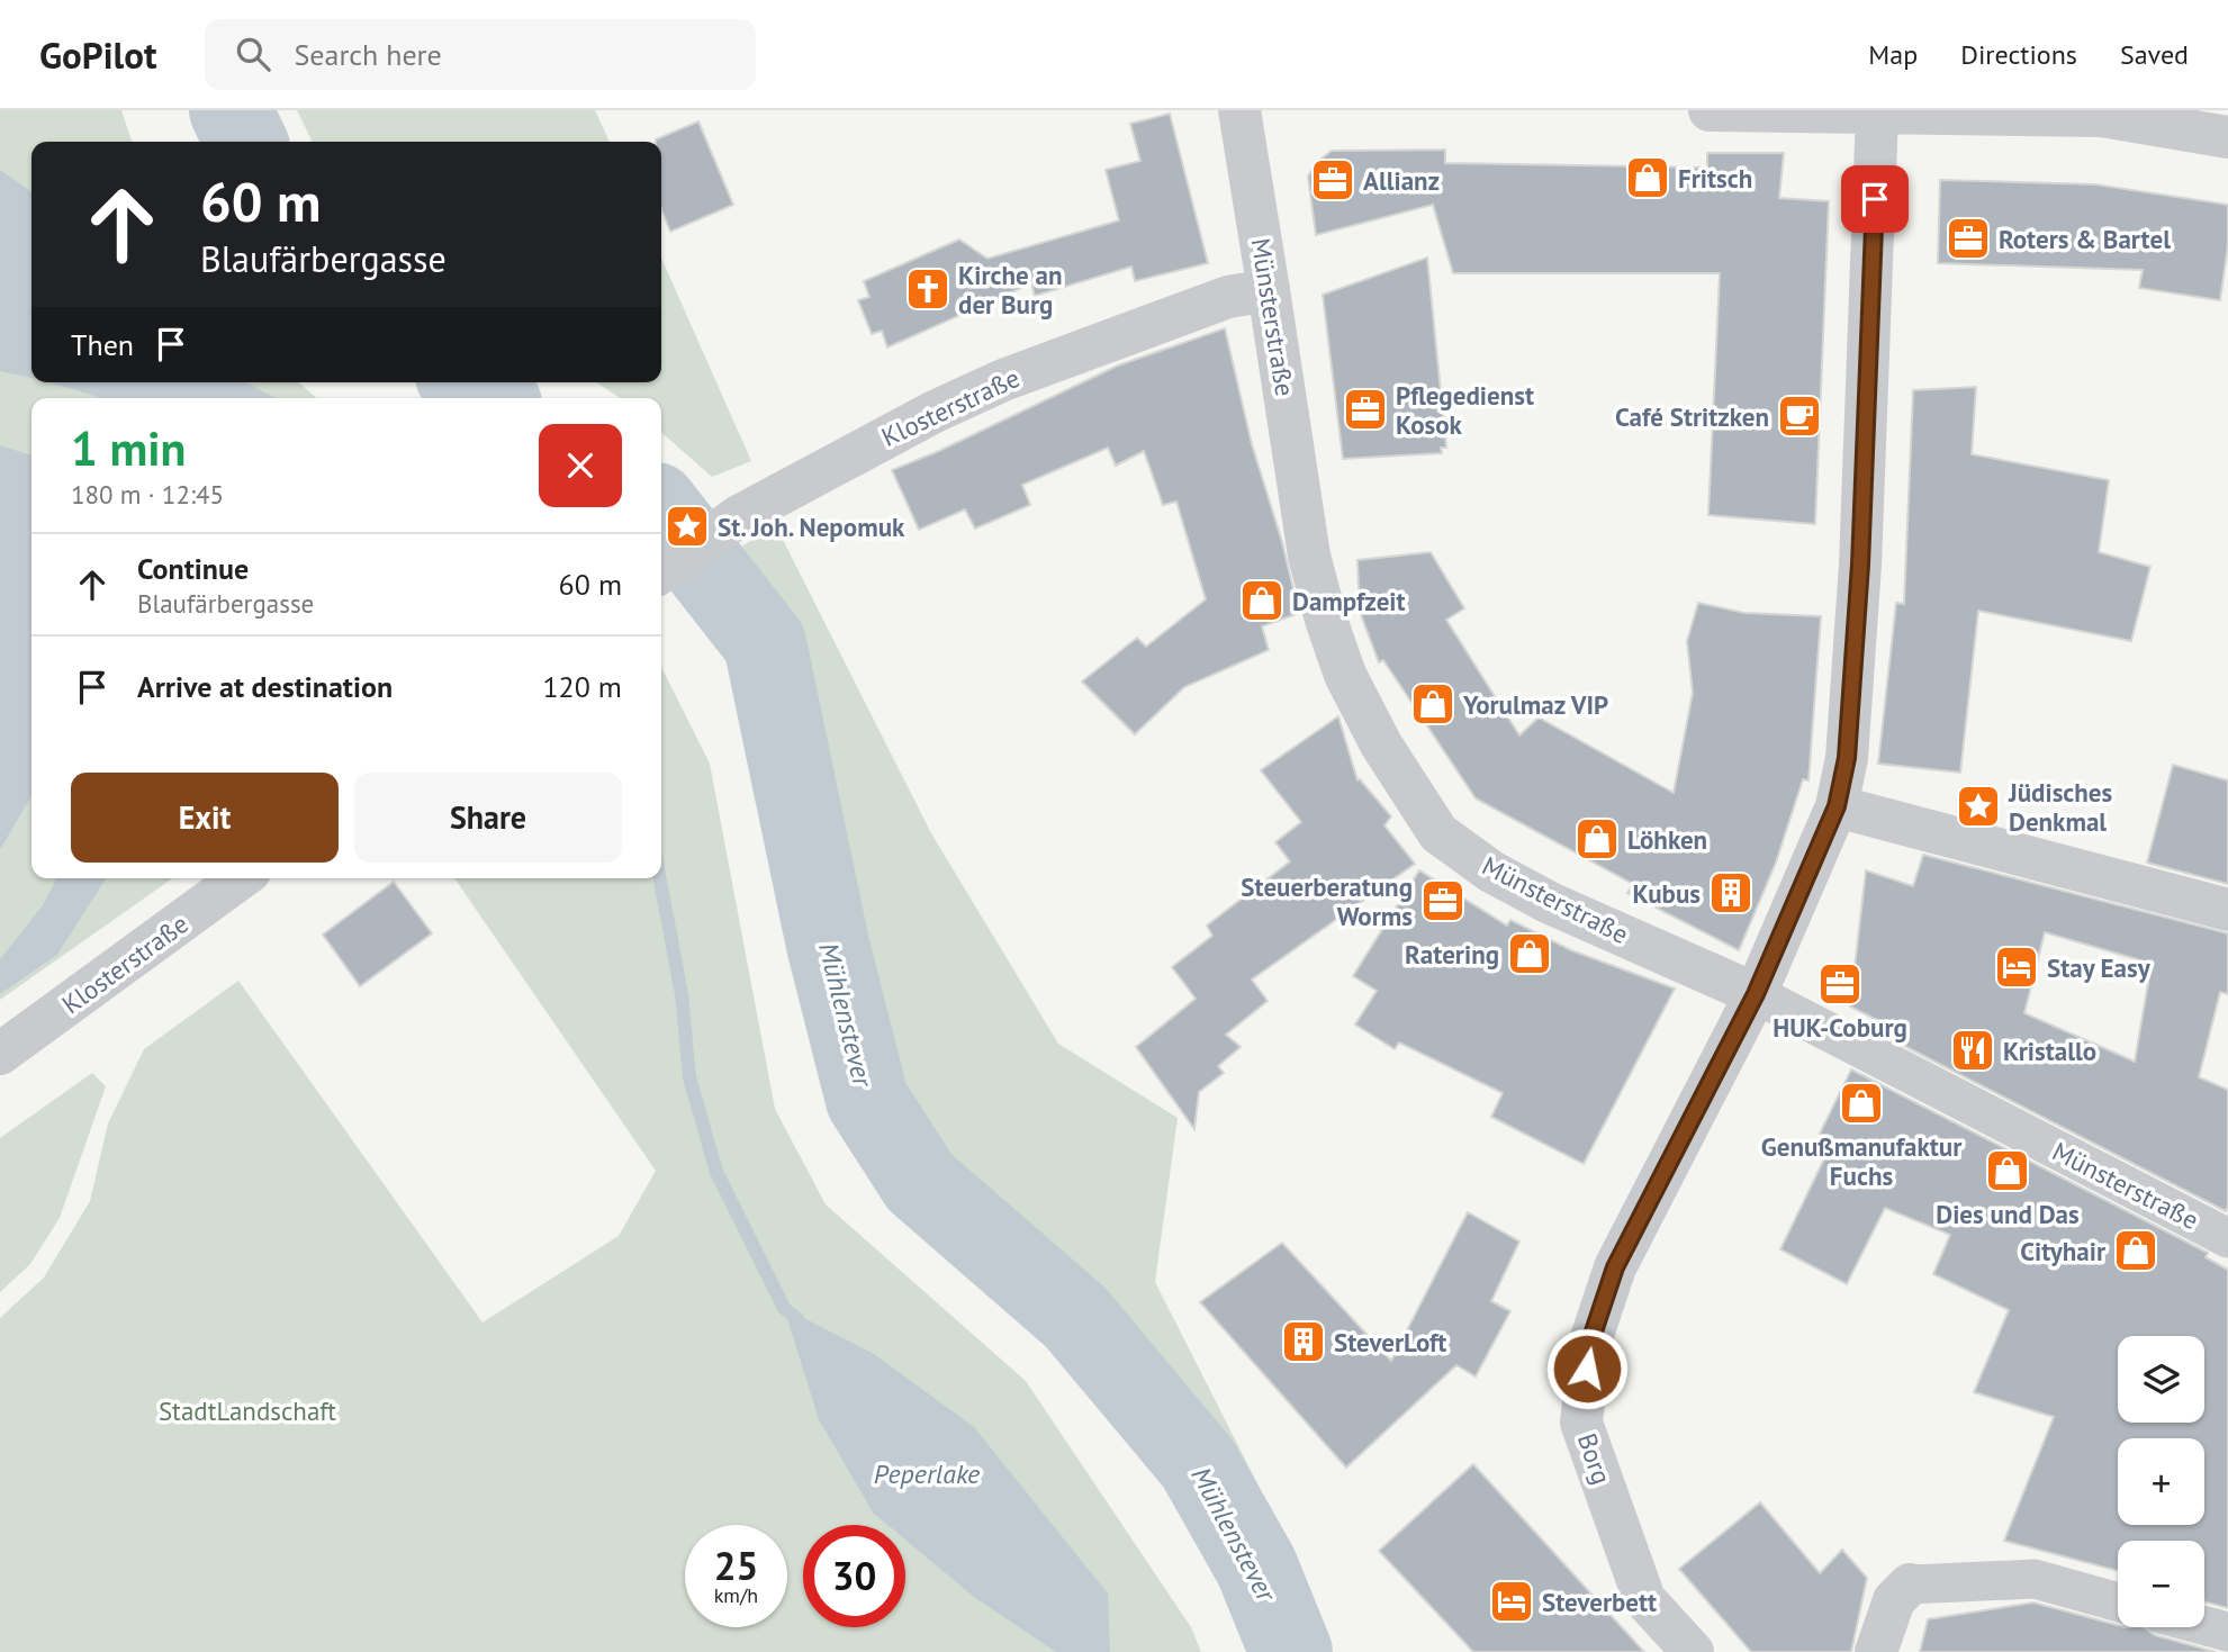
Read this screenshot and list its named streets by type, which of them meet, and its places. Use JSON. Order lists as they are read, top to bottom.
{
  "streets": {
    "street": ["Münsterstraße", "Klosterstraße", "Borg"]
  },
  "crossings": [
    ["Münsterstraße", "Klosterstraße"],
    ["Münsterstraße", "Borg"]
  ],
  "water": ["Mühlenstever", "Peperlake"],
  "parks": ["StadtLandschaft"],
  "places": {
    "shop": [
      "Fritsch",
      "Dampfzeit",
      "Yorulmaz VIP",
      "Löhken",
      "Ratering",
      "Genußmanufaktur Fuchs",
      "Dies und Das",
      "Cityhair"
    ],
    "office": [
      "Allianz",
      "Roters & Bartel",
      "Pflegedienst Kosok",
      "Steuerberatung Worms",
      "HUK-Coburg"
    ],
    "church": ["Kirche an der Burg"],
    "cafe": ["Café Stritzken"],
    "place": ["St. Joh. Nepomuk", "Jüdisches Denkmal"],
    "building": ["Kubus", "SteverLoft"],
    "hotel": ["Stay Easy", "Steverbett"],
    "restaurant": ["Kristallo"]
  },
  "page": {
    "header": "GoPilot",
    "search": "Search here",
    "nav": ["Map", "Directions", "Saved"],
    "turn": ["60 m", "Blaufärbergasse"],
    "then": "Then",
    "heading": ["1 min", "180 m · 12:45"],
    "list": [
      {
        "name": "Continue",
        "note": "Blaufärbergasse",
        "value": "60 m"
      },
      {
        "name": "Arrive at destination",
        "value": "120 m"
      }
    ],
    "buttons": ["Exit", "Share"],
    "map_buttons": ["+", "−"],
    "speed": "25 km/h",
    "limit": "30"
  }
}
